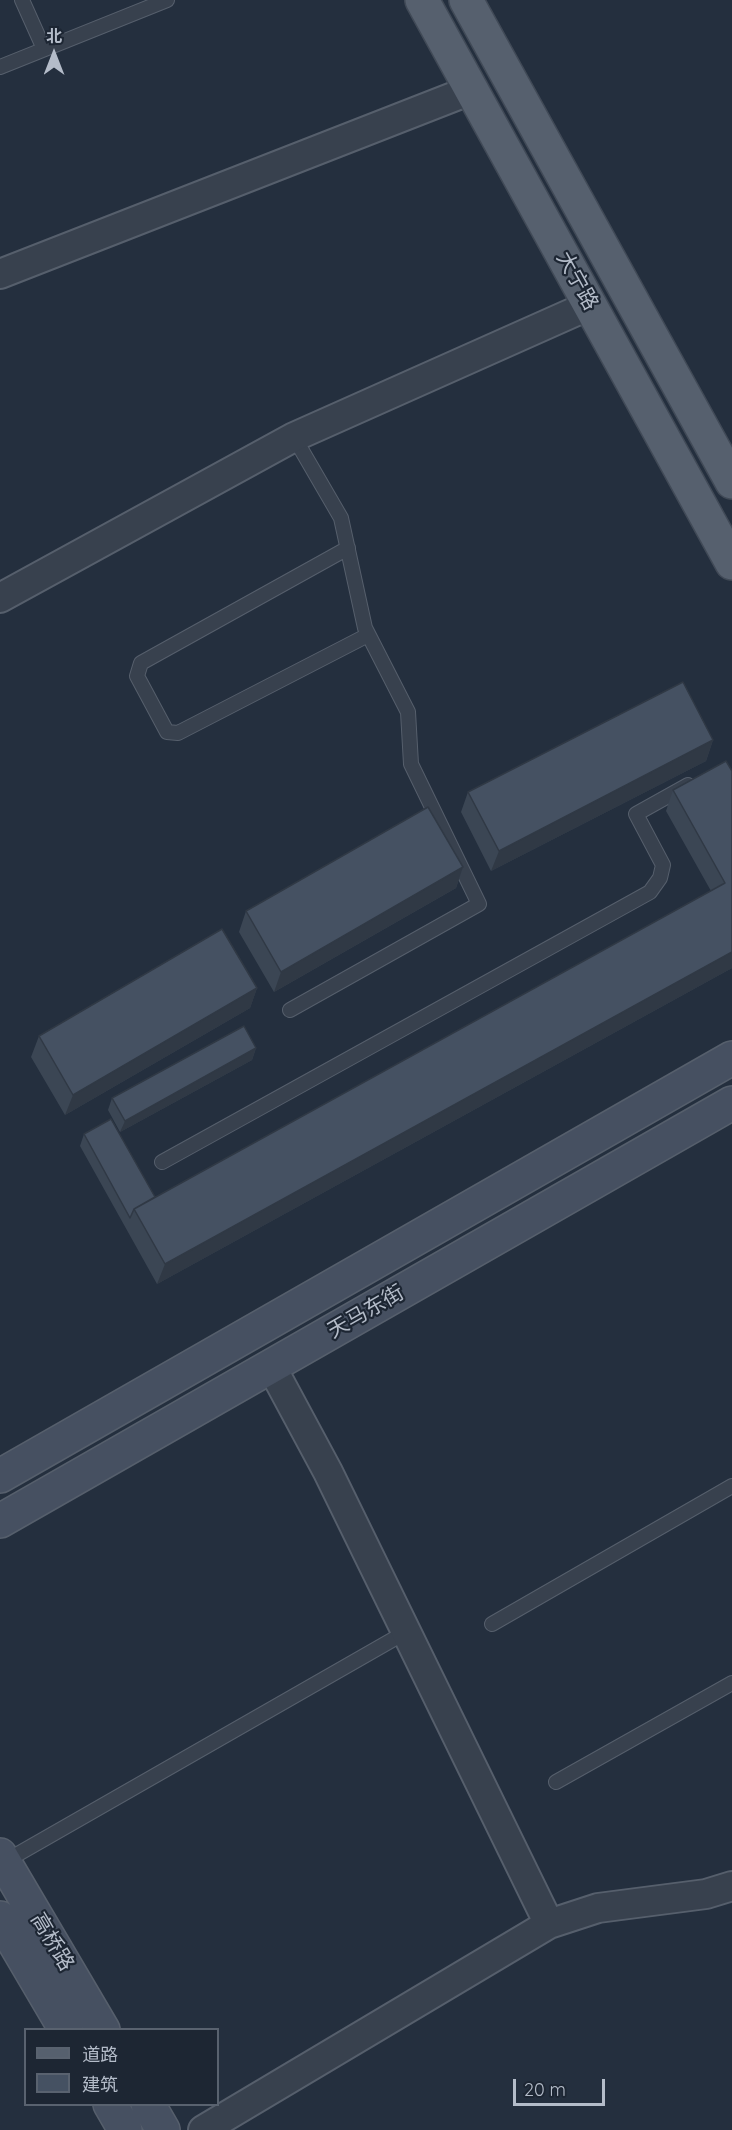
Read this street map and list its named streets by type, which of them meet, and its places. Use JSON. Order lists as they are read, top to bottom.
{
  "streets": {
    "main road": ["大宁路"],
    "street": ["天马东街", "高桥路"]
  },
  "legend": ["道路", "建筑"],
  "scale_bar": "20 m",
  "north": "top"
}
